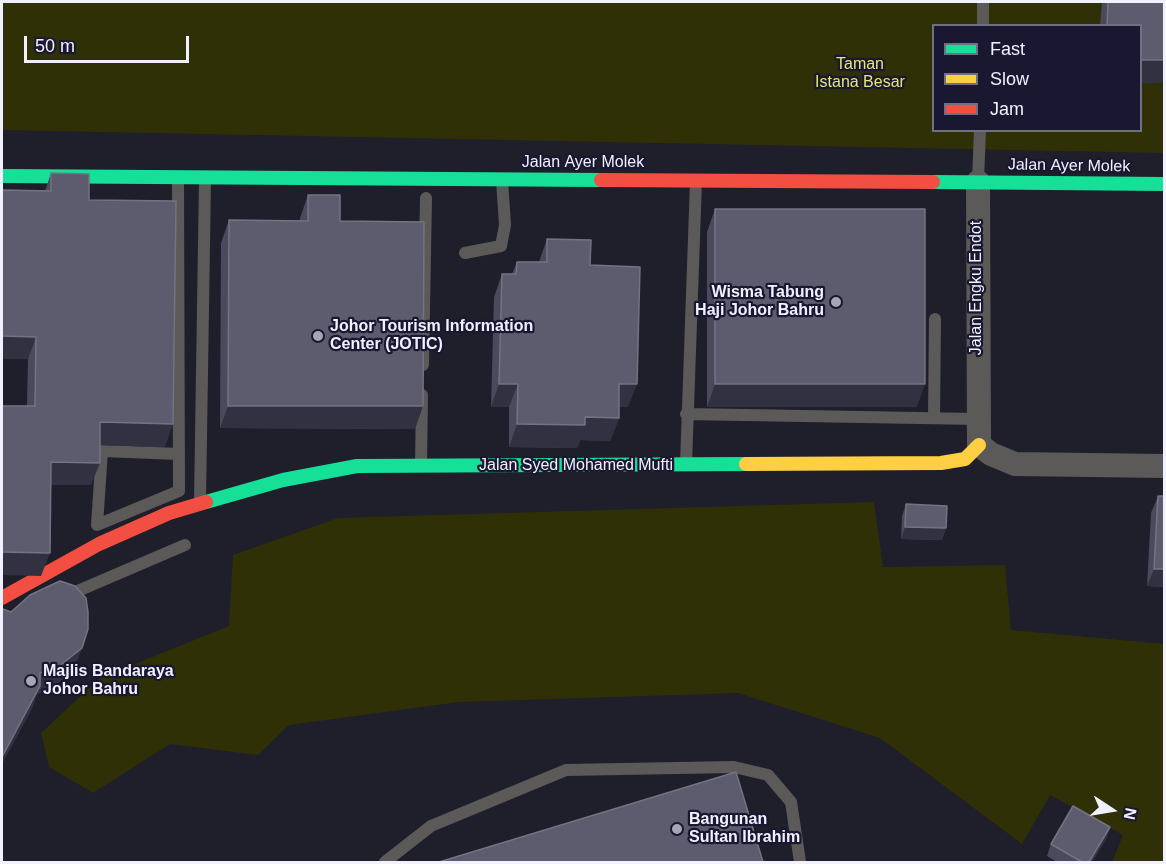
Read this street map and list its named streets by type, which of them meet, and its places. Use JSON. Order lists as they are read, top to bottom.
{
  "streets": {
    "main road": ["Jalan Ayer Molek", "Jalan Syed Mohamed Mufti"],
    "street": ["Jalan Engku Endot"]
  },
  "crossings": [
    ["Jalan Ayer Molek", "Jalan Engku Endot"],
    ["Jalan Engku Endot", "Jalan Syed Mohamed Mufti"]
  ],
  "parks": ["Taman Istana Besar"],
  "places": [
    "Wisma Tabung Haji Johor Bahru",
    "Johor Tourism Information Center (JOTIC)",
    "Majlis Bandaraya Johor Bahru",
    "Bangunan Sultan Ibrahim"
  ],
  "legend": ["Fast", "Slow", "Jam"],
  "scale_bar": "50 m",
  "north": "right"
}
